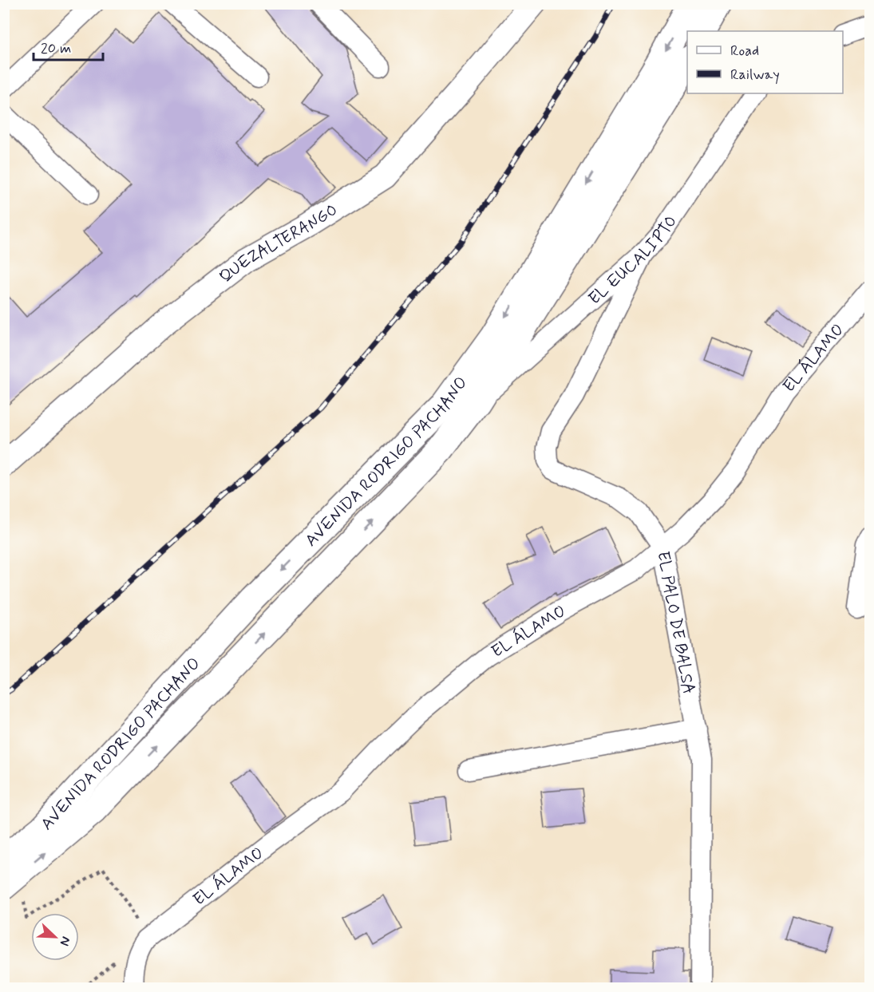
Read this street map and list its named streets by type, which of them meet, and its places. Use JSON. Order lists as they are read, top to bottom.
{
  "streets": {
    "main road": ["AVENIDA RODRIGO PACHANO"],
    "street": [
      "QUEZALTERANGO",
      "EL EUCALIPTO",
      "EL ÁLAMO",
      "EL PALO DE BALSA"
    ]
  },
  "crossings": [
    ["EL EUCALIPTO", "AVENIDA RODRIGO PACHANO"],
    ["EL EUCALIPTO", "EL PALO DE BALSA"],
    ["EL ÁLAMO", "EL PALO DE BALSA"]
  ],
  "legend": ["Road", "Railway"],
  "scale_bar": "20 m",
  "north": "bottom right"
}
